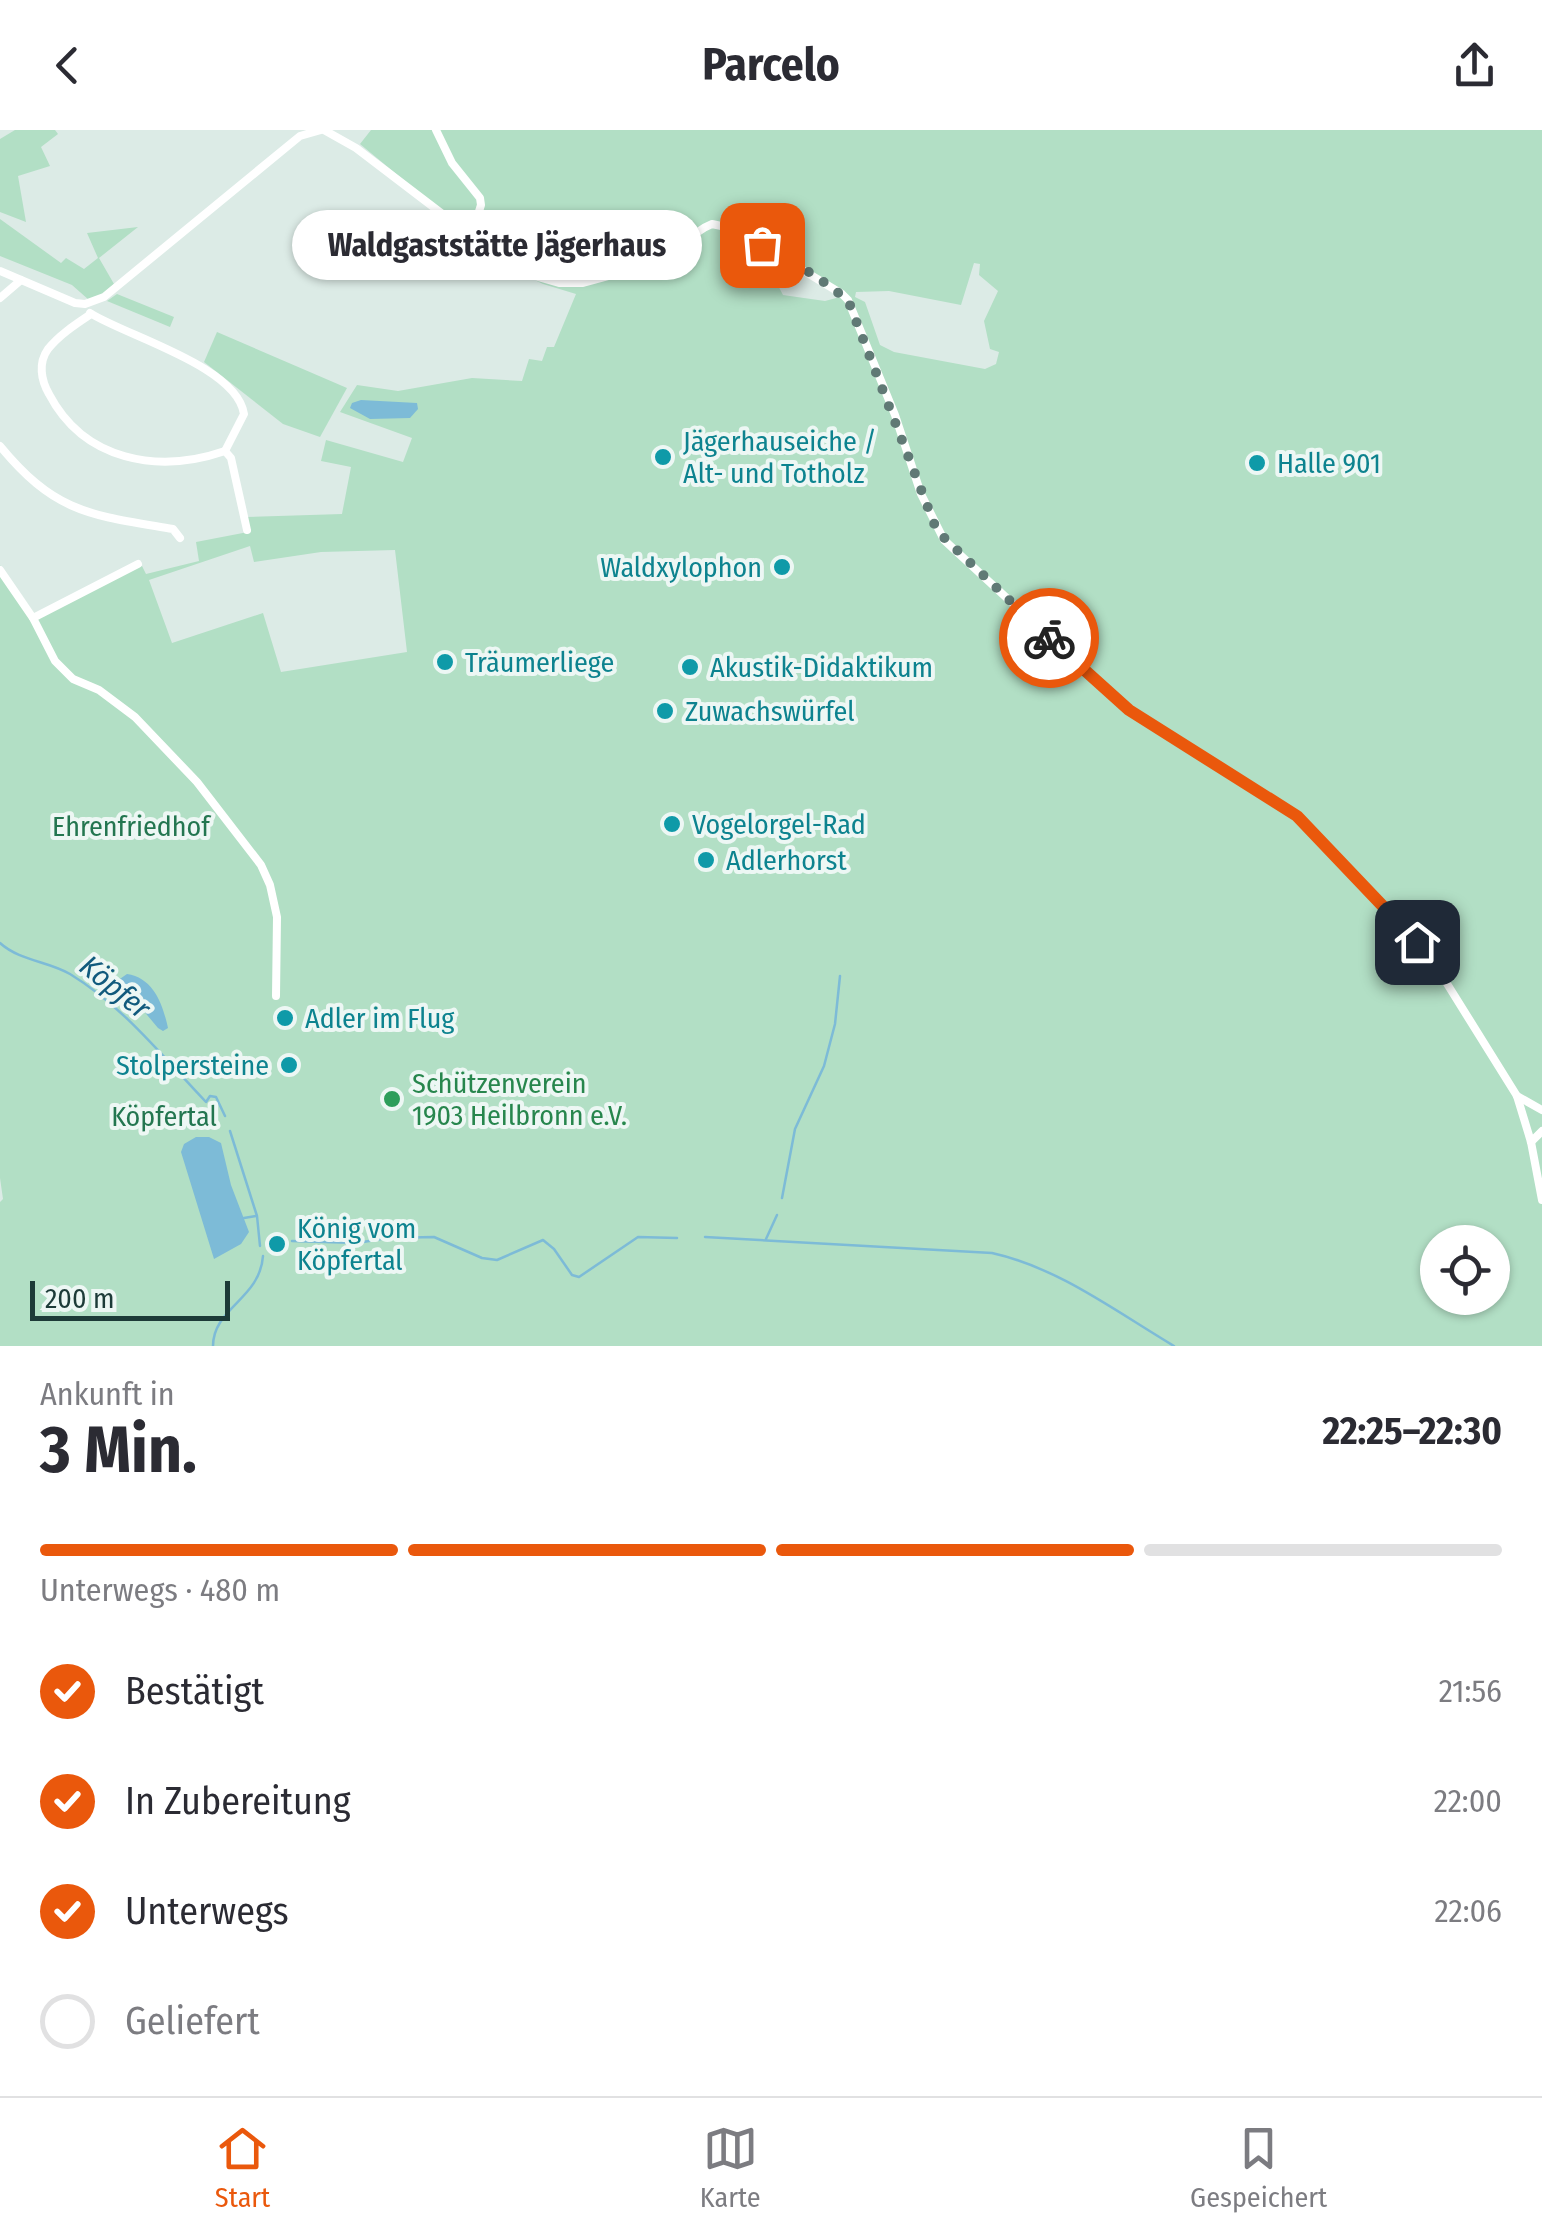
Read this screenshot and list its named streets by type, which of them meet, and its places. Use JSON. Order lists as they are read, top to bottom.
{
  "water": ["Köpfer"],
  "parks": ["Ehrenfriedhof", "Köpfertal"],
  "places": [
    "Waldgaststätte Jägerhaus",
    "Jägerhauseiche / Alt- und Totholz",
    "Halle 901",
    "Waldxylophon",
    "Träumerliege",
    "Akustik-Didaktikum",
    "Zuwachswürfel",
    "Vogelorgel-Rad",
    "Adlerhorst",
    "Adler im Flug",
    "Stolpersteine",
    "Schützenverein 1903 Heilbronn e.V.",
    "König vom Köpfertal"
  ],
  "scale_bar": "200 m",
  "page": {
    "header": "Parcelo",
    "bubble": "Waldgaststätte Jägerhaus",
    "scale": "200 m",
    "heading": ["3 Min.", "Ankunft in", "22:25–22:30"],
    "bar": "Unterwegs · 480 m",
    "list": [
      ["Bestätigt", "21:56"],
      ["In Zubereitung", "22:00"],
      ["Unterwegs", "22:06"],
      "Geliefert"
    ],
    "tabs": ["Start", "Karte", "Gespeichert"]
  }
}
